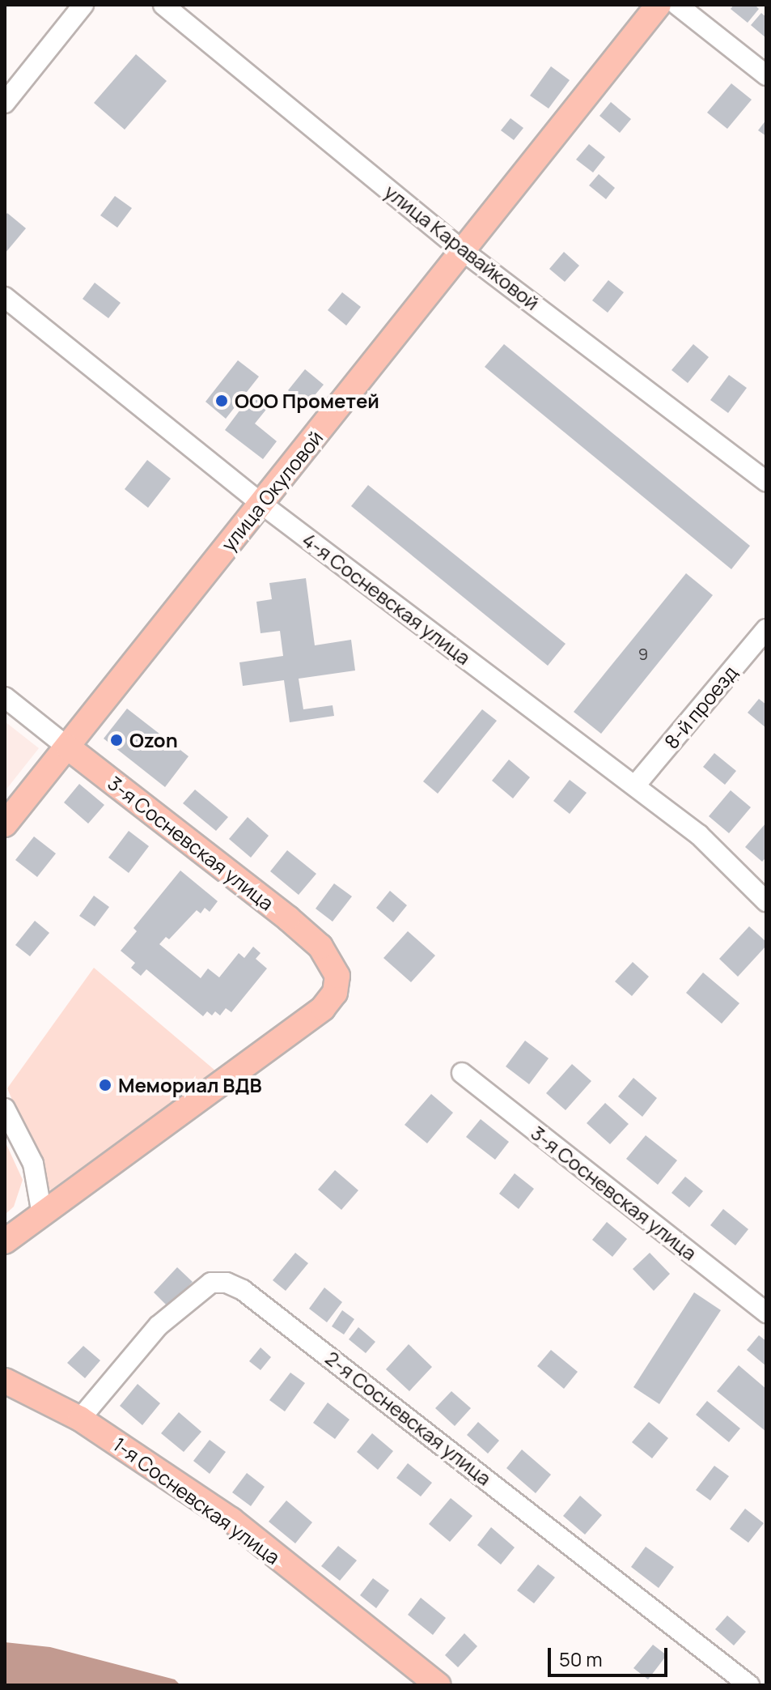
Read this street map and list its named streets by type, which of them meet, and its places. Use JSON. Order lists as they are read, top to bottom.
{
  "streets": {
    "main road": ["улица Окуловой", "3-я Сосневская улица", "1-я Сосневская улица"],
    "street": [
      "улица Каравайковой",
      "4-я Сосневская улица",
      "8-й проезд",
      "2-я Сосневская улица"
    ]
  },
  "crossings": [
    ["улица Каравайковой", "улица Окуловой"],
    ["улица Окуловой", "4-я Сосневская улица"],
    ["улица Окуловой", "3-я Сосневская улица"],
    ["4-я Сосневская улица", "8-й проезд"],
    ["2-я Сосневская улица", "1-я Сосневская улица"]
  ],
  "places": ["ООО Прометей", "Ozon", "Мемориал ВДВ"],
  "house_numbers": ["9"],
  "scale_bar": "50 m"
}
